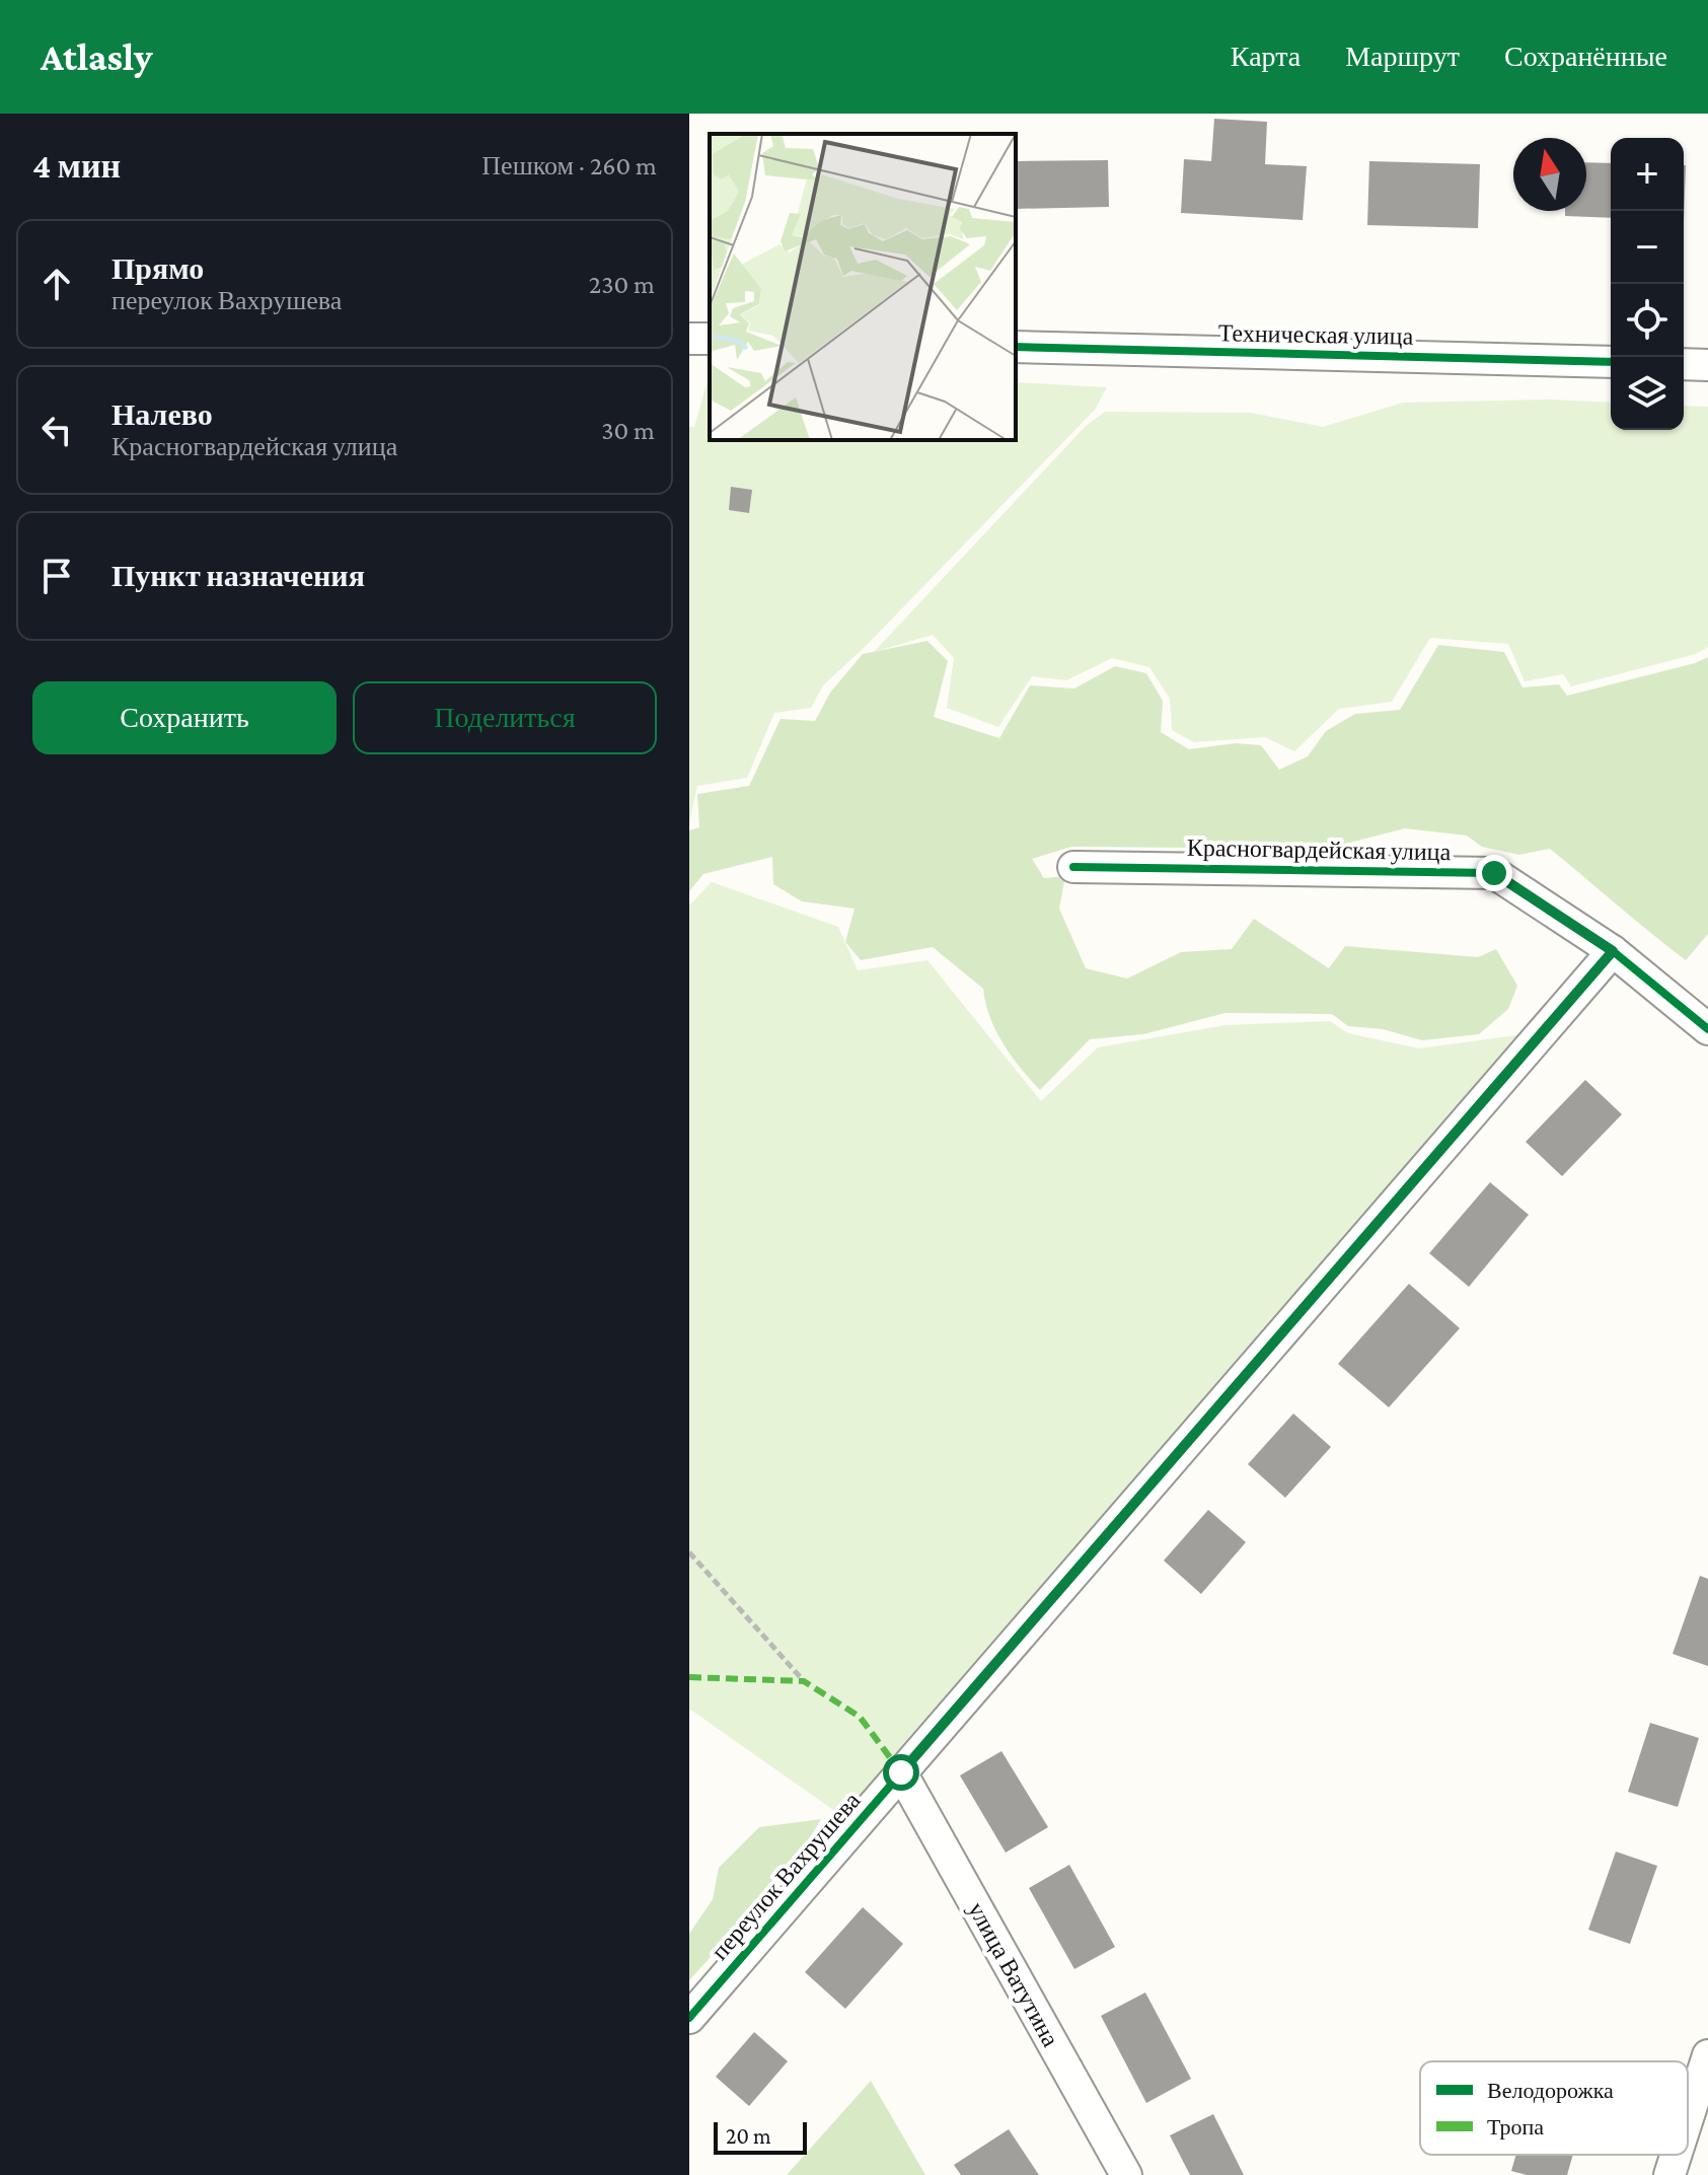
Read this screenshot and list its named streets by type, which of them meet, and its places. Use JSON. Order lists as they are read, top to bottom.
{
  "streets": {
    "street": [
      "Техническая улица",
      "Красногвардейская улица",
      "переулок Вахрушева",
      "улица Ватутина"
    ]
  },
  "crossings": [
    ["Красногвардейская улица", "переулок Вахрушева"],
    ["переулок Вахрушева", "улица Ватутина"]
  ],
  "legend": ["Велодорожка", "Тропа"],
  "scale_bar": "20 m",
  "north": "top",
  "page": {
    "header": "Atlasly",
    "nav": ["Карта", "Маршрут", "Сохранённые"],
    "heading": ["4 мин", "Пешком · 260 m"],
    "map_buttons": ["+", "−"],
    "list": [
      ["Прямо", "переулок Вахрушева", "230 m"],
      ["Налево", "Красногвардейская улица", "30 m"],
      "Пункт назначения"
    ],
    "buttons": ["Сохранить", "Поделиться"],
    "scale": "20 m"
  }
}
